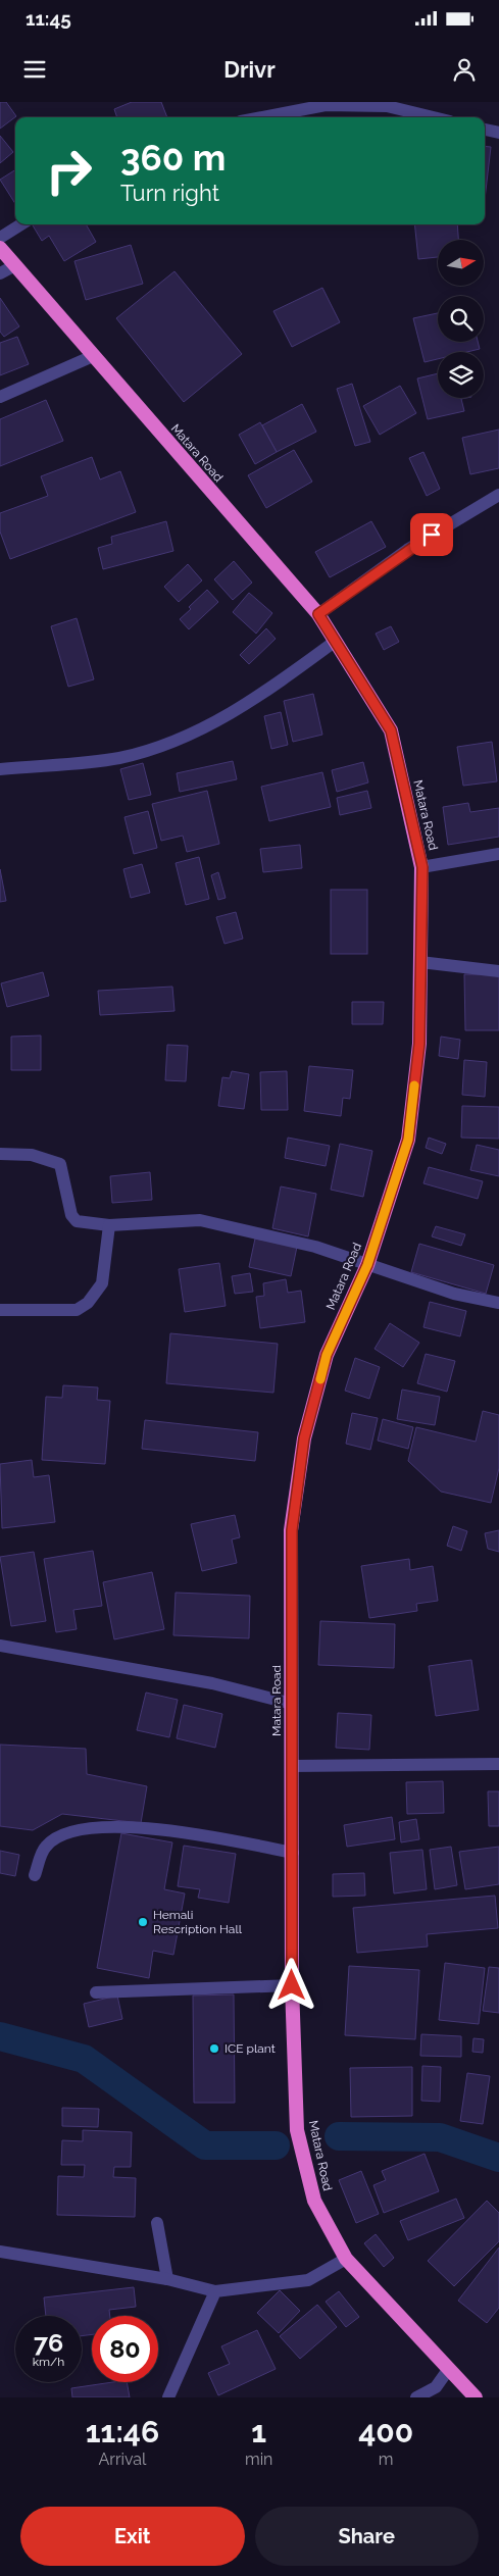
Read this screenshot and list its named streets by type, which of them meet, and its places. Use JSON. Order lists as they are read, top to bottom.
{
  "streets": {
    "highway": ["Matara Road"]
  },
  "places": ["Hemali Rescription Hall", "ICE plant"],
  "north": "right",
  "page": {
    "status": "11:45",
    "header": "Drivr",
    "turn": ["360 m", "Turn right"],
    "speed": "76 km/h",
    "limit": "80",
    "eta": [
      "11:46",
      "Arrival",
      "1",
      "min",
      "400",
      "m"
    ],
    "buttons": ["Exit", "Share"]
  }
}
